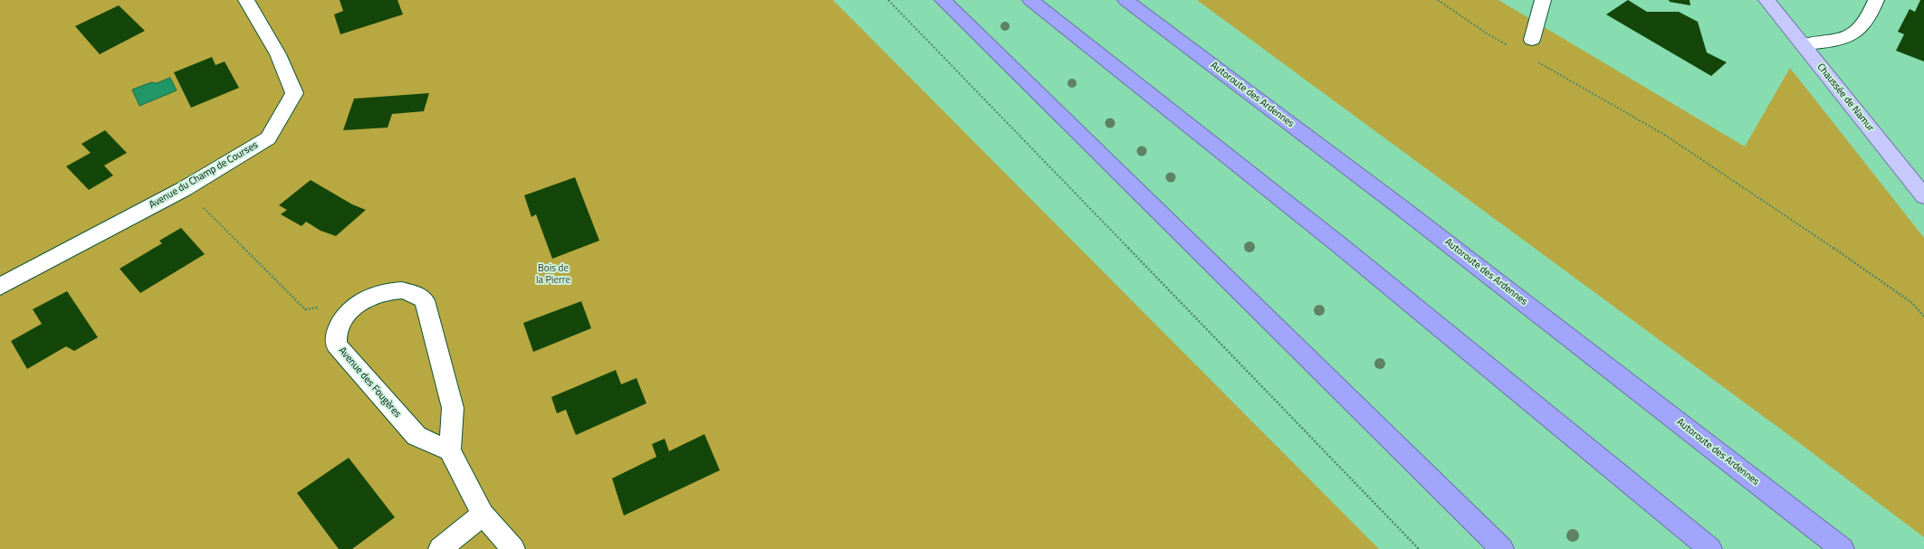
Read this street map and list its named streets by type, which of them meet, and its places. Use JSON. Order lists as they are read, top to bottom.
{
  "streets": {
    "highway": ["Autoroute des Ardennes"],
    "main road": ["Chaussée de Namur"],
    "street": ["Avenue du Champ de Courses", "Avenue des Fougères"]
  },
  "parks": ["Bois de la Pierre"]
}
